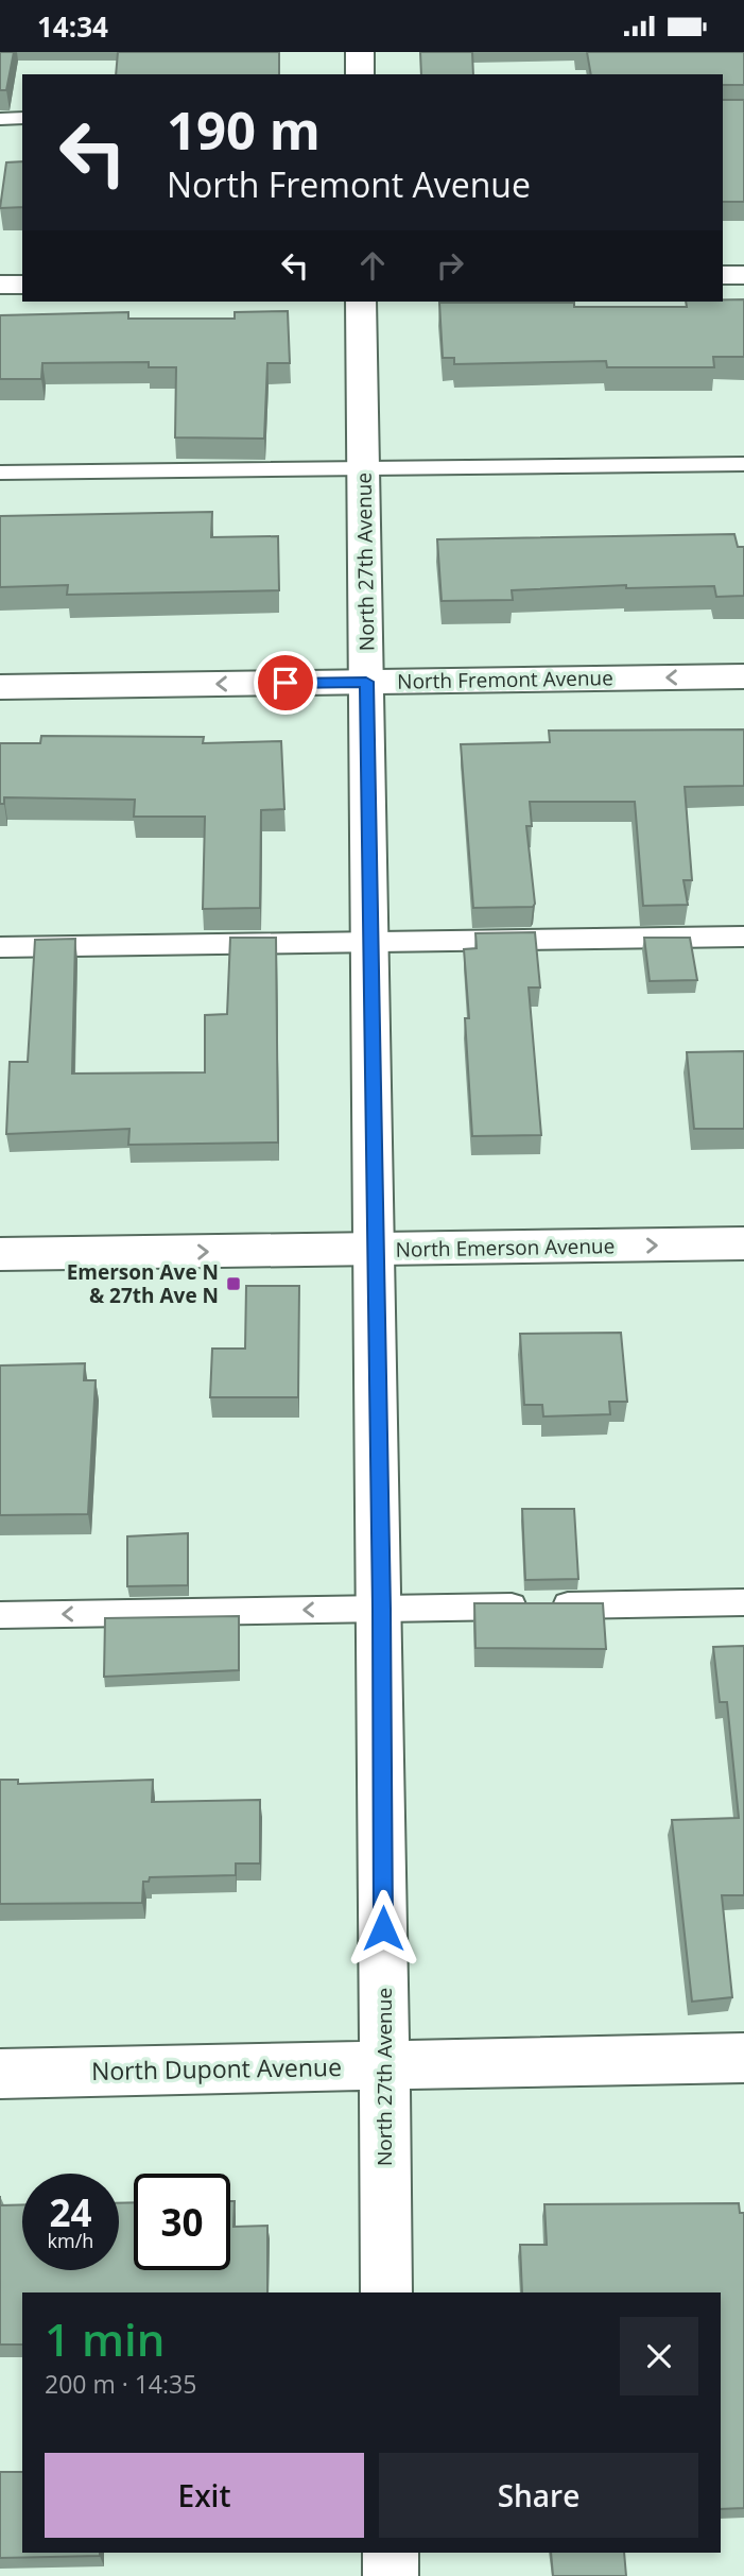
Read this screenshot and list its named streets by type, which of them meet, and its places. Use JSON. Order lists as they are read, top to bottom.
{
  "streets": {
    "street": [
      "North 27th Avenue",
      "North Fremont Avenue",
      "North Emerson Avenue",
      "North Dupont Avenue"
    ]
  },
  "crossings": [
    ["North 27th Avenue", "North Fremont Avenue"],
    ["North 27th Avenue", "North Emerson Avenue"],
    ["North 27th Avenue", "North Dupont Avenue"]
  ],
  "one_way": ["North Fremont Avenue", "North Emerson Avenue"],
  "places": {
    "transit": ["Emerson Ave N & 27th Ave N"]
  },
  "page": {
    "status": "14:34",
    "turn": ["190 m", "North Fremont Avenue"],
    "speed": "24 km/h",
    "limit": "30",
    "heading": ["1 min", "200 m · 14:35"],
    "buttons": ["Exit", "Share"]
  }
}
